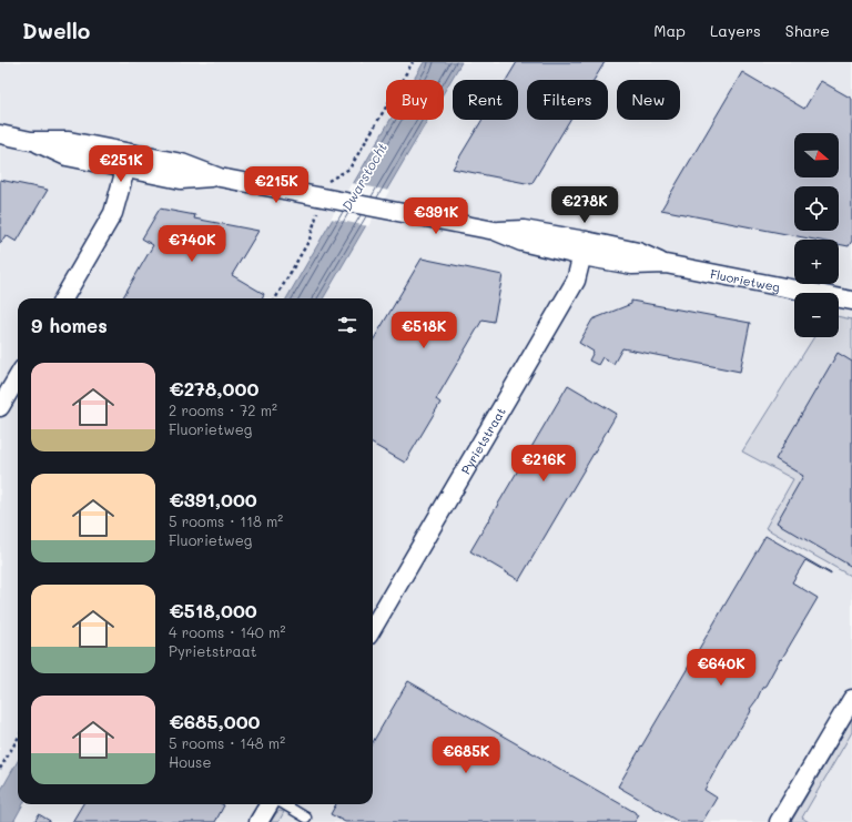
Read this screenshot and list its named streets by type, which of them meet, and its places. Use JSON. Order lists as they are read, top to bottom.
{
  "streets": {
    "street": ["Fluorietweg", "Pyrietstraat"]
  },
  "crossings": [
    ["Fluorietweg", "Pyrietstraat"]
  ],
  "water": ["Dwarstocht"],
  "north": "right",
  "page": {
    "header": "Dwello",
    "nav": ["Map", "Layers", "Share"],
    "chip": [
      "Buy",
      "Rent",
      "Filters",
      "New"
    ],
    "map_buttons": ["+", "−"],
    "price": [
      "€251K",
      "€215K",
      "€278K",
      "€391K",
      "€740K",
      "€518K",
      "€216K",
      "€640K",
      "€685K"
    ],
    "heading": "9 homes",
    "list": [
      {
        "name": "€278,000",
        "note": "2 rooms · 72 m² · Fluorietweg"
      },
      {
        "name": "€391,000",
        "note": "5 rooms · 118 m² · Fluorietweg"
      },
      {
        "name": "€518,000",
        "note": "4 rooms · 140 m² · Pyrietstraat"
      },
      {
        "name": "€685,000",
        "note": "5 rooms · 148 m² · House"
      }
    ]
  }
}
